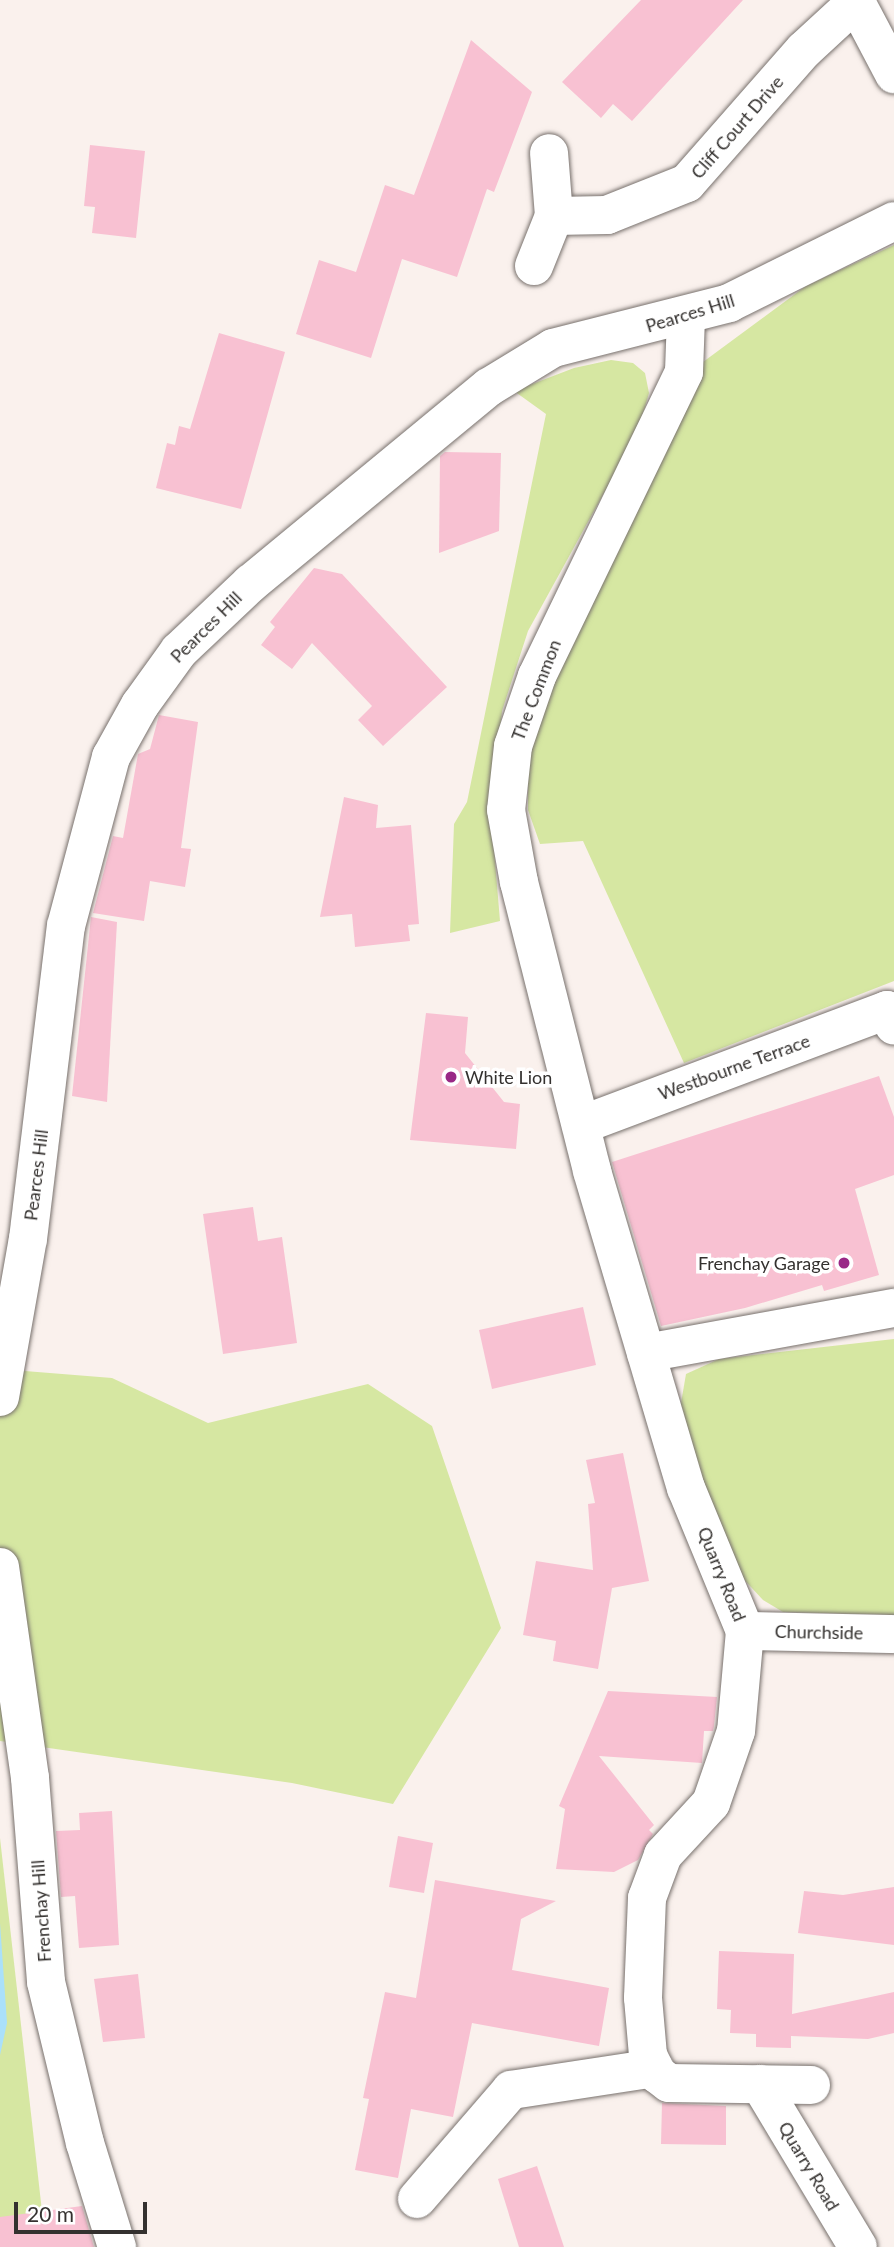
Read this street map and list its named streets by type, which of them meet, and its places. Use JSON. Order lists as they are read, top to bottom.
{
  "streets": {
    "street": [
      "Cliff Court Drive",
      "Pearces Hill",
      "The Common",
      "Westbourne Terrace",
      "Quarry Road",
      "Churchside",
      "Frenchay Hill"
    ]
  },
  "crossings": [
    ["Pearces Hill", "The Common"],
    ["The Common", "Westbourne Terrace"],
    ["The Common", "Quarry Road"],
    ["Westbourne Terrace", "Quarry Road"],
    ["Quarry Road", "Churchside"]
  ],
  "places": ["White Lion", "Frenchay Garage"],
  "scale_bar": "20 m"
}
